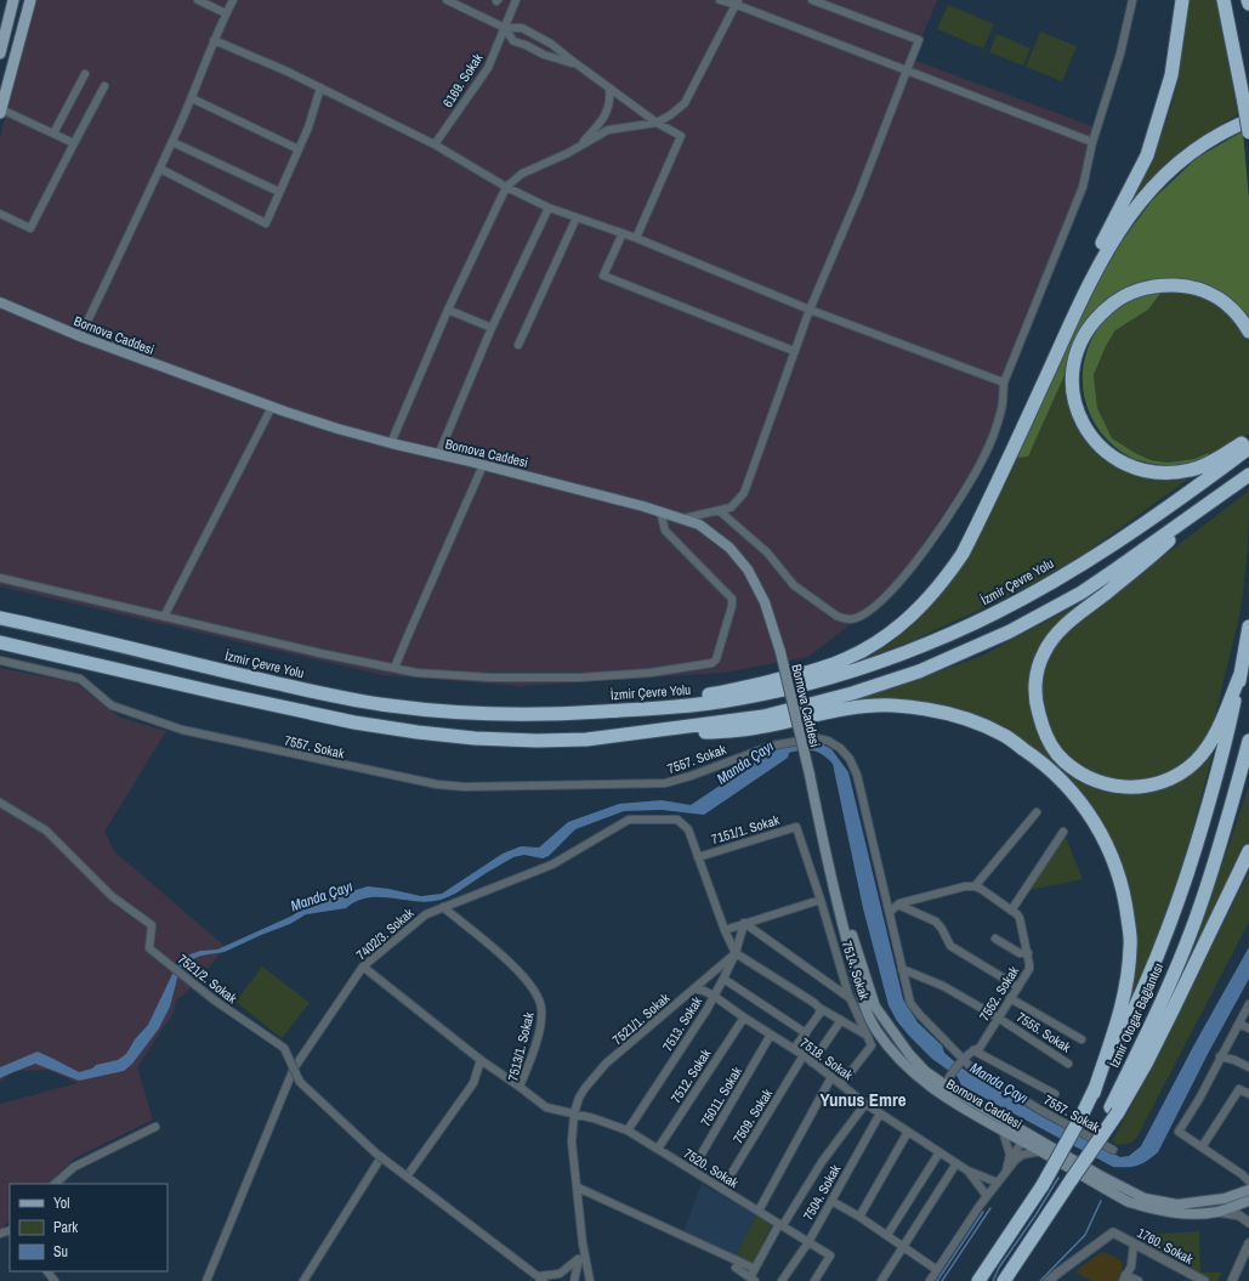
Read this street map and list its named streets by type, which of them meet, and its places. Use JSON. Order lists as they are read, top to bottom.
{
  "streets": {
    "highway": ["İzmir Çevre Yolu", "İzmir Otogar Bağlantısı"],
    "main road": ["Bornova Caddesi"],
    "street": [
      "6169. Sokak",
      "7557. Sokak",
      "7151/1. Sokak",
      "7402/3. Sokak",
      "7514. Sokak",
      "7521/2. Sokak",
      "7552. Sokak",
      "7521/1. Sokak",
      "7513. Sokak",
      "7555. Sokak",
      "7513/1. Sokak",
      "7518. Sokak",
      "7512. Sokak",
      "75011. Sokak",
      "7509. Sokak",
      "7520. Sokak",
      "7504. Sokak",
      "1760. Sokak"
    ]
  },
  "crossings": [
    ["Bornova Caddesi", "7552. Sokak"],
    ["Bornova Caddesi", "İzmir Otogar Bağlantısı"],
    ["7557. Sokak", "7552. Sokak"],
    ["7557. Sokak", "7555. Sokak"],
    ["7151/1. Sokak", "7402/3. Sokak"],
    ["7151/1. Sokak", "7514. Sokak"],
    ["7402/3. Sokak", "7521/2. Sokak"],
    ["7402/3. Sokak", "7513/1. Sokak"],
    ["7514. Sokak", "7518. Sokak"],
    ["7552. Sokak", "7555. Sokak"],
    ["7521/1. Sokak", "7513. Sokak"],
    ["7521/1. Sokak", "7513/1. Sokak"],
    ["7521/1. Sokak", "7518. Sokak"],
    ["7521/1. Sokak", "7520. Sokak"],
    ["7513. Sokak", "7518. Sokak"],
    ["7513. Sokak", "7520. Sokak"],
    ["7513/1. Sokak", "7520. Sokak"],
    ["7518. Sokak", "7512. Sokak"],
    ["7518. Sokak", "75011. Sokak"],
    ["7518. Sokak", "7509. Sokak"],
    ["7518. Sokak", "7504. Sokak"],
    ["7512. Sokak", "7520. Sokak"],
    ["75011. Sokak", "7520. Sokak"],
    ["7509. Sokak", "7520. Sokak"],
    ["7520. Sokak", "7504. Sokak"]
  ],
  "districts": ["Yunus Emre"],
  "water": ["Manda Çayı"],
  "legend": ["Yol", "Park", "Su"]
}
